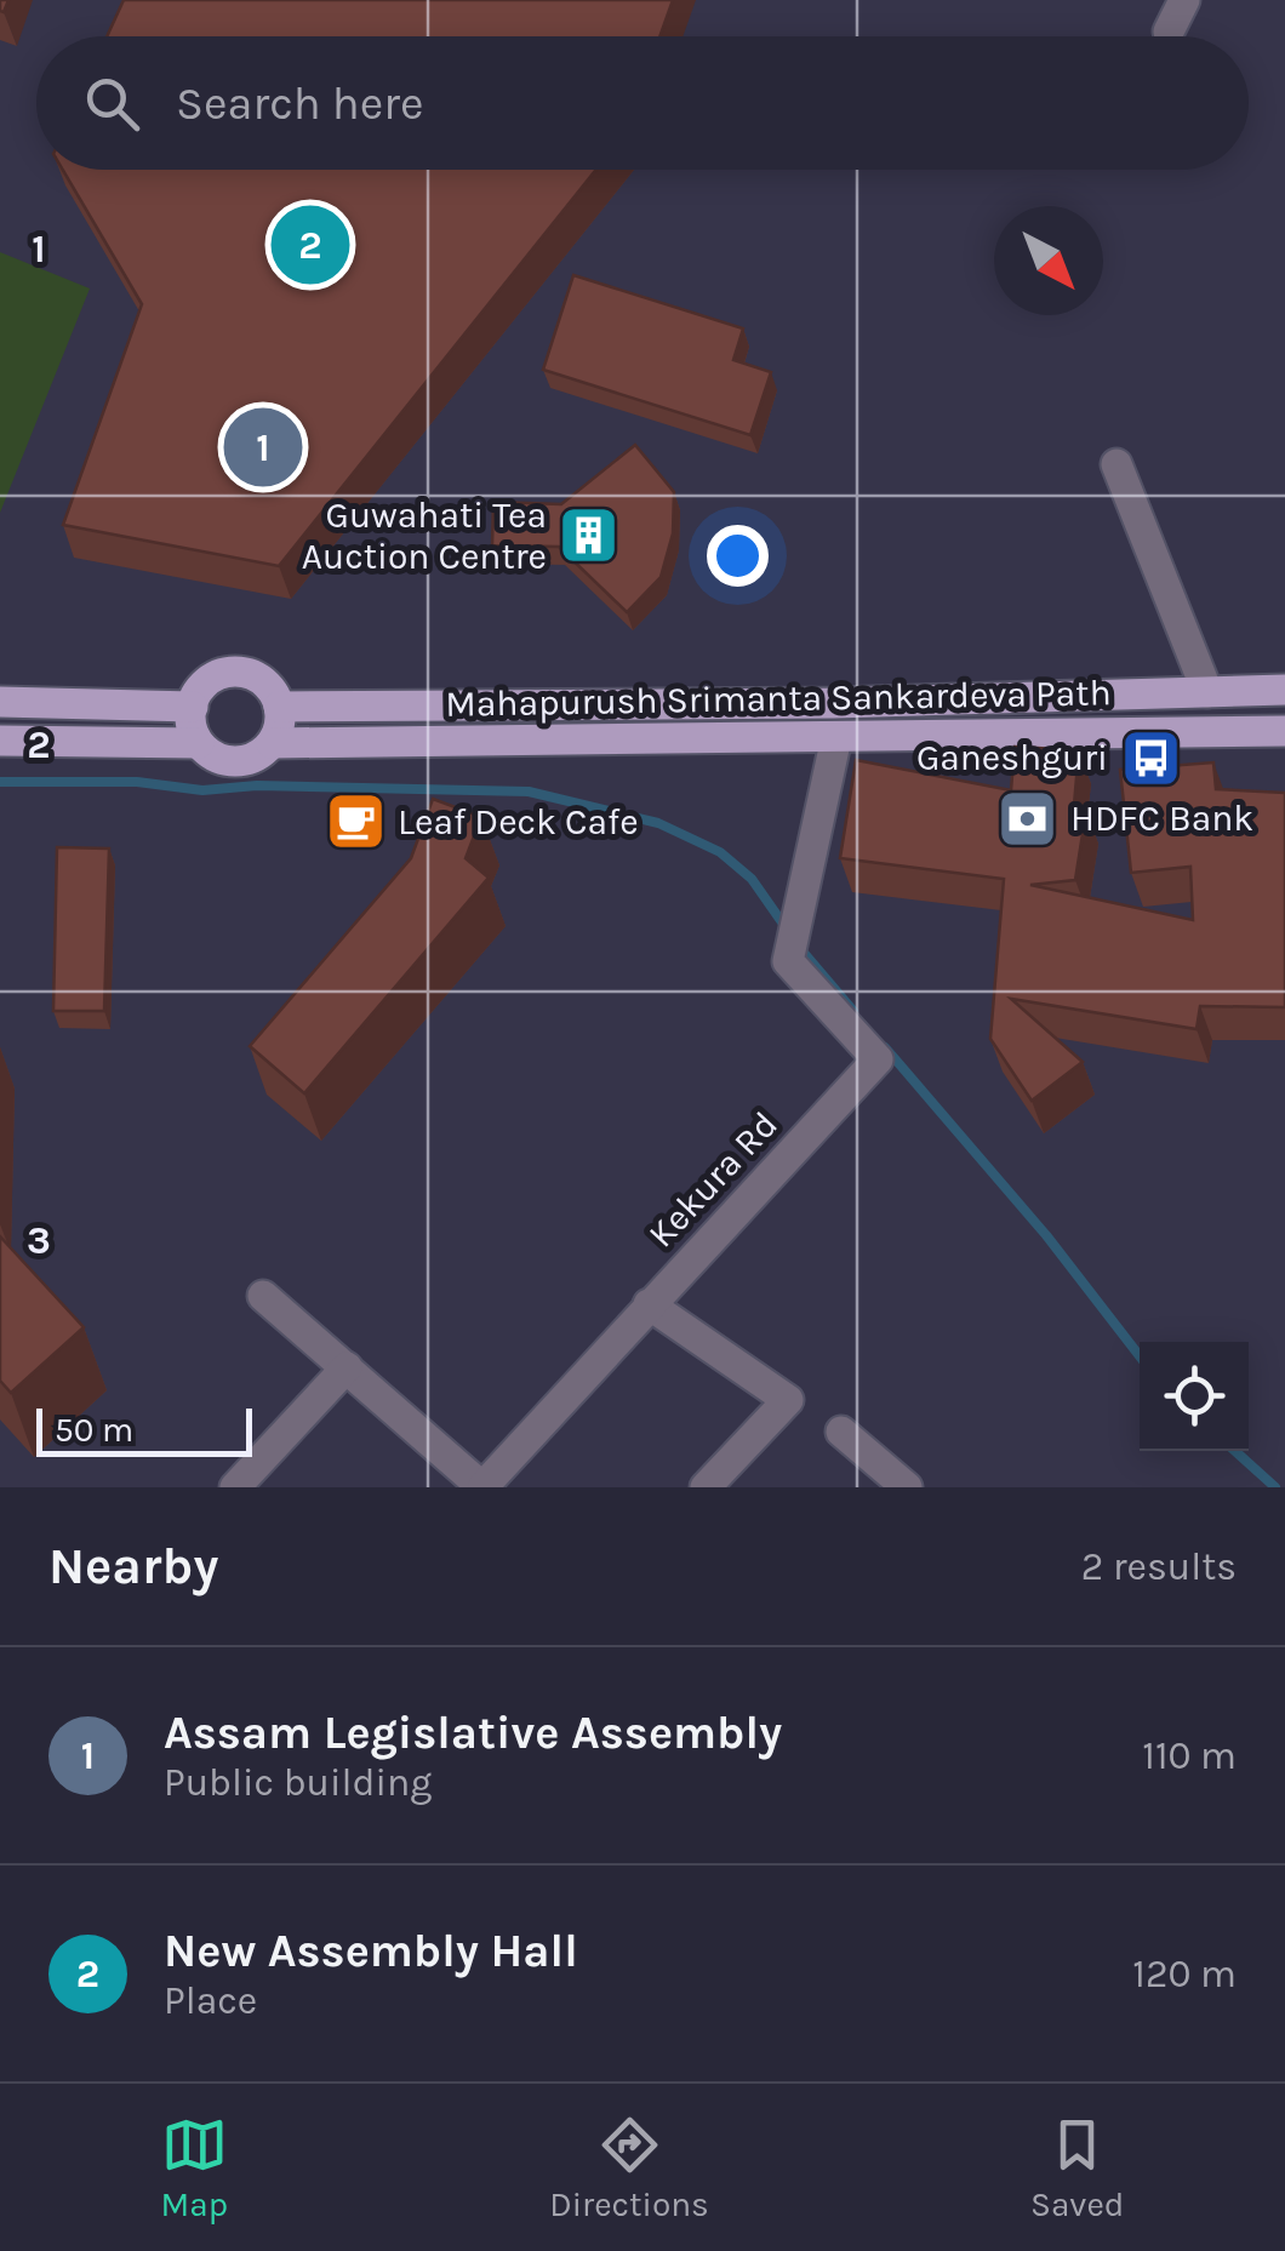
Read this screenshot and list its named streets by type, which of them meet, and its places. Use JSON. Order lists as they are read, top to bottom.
{
  "streets": {
    "main road": ["Mahapurush Srimanta Sankardeva Path"],
    "street": ["Kekura Rd"]
  },
  "crossings": [
    ["Mahapurush Srimanta Sankardeva Path", "Kekura Rd"]
  ],
  "places": {
    "building": ["Guwahati Tea Auction Centre"],
    "bus stop": ["Ganeshguri"],
    "bank": ["HDFC Bank"],
    "cafe": ["Leaf Deck Cafe"]
  },
  "scale_bar": "50 m",
  "north": "bottom right",
  "page": {
    "search": "Search here",
    "pins": ["2", "1"],
    "scale": "50 m",
    "heading": ["Nearby", "2 results"],
    "list": [
      {
        "mark": "1",
        "name": "Assam Legislative Assembly",
        "note": "Public building",
        "value": "110 m"
      },
      {
        "mark": "2",
        "name": "New Assembly Hall",
        "note": "Place",
        "value": "120 m"
      }
    ],
    "nav": ["Map", "Directions", "Saved"]
  },
  "grid": {
    "rows": ["1", "2", "3"]
  }
}
